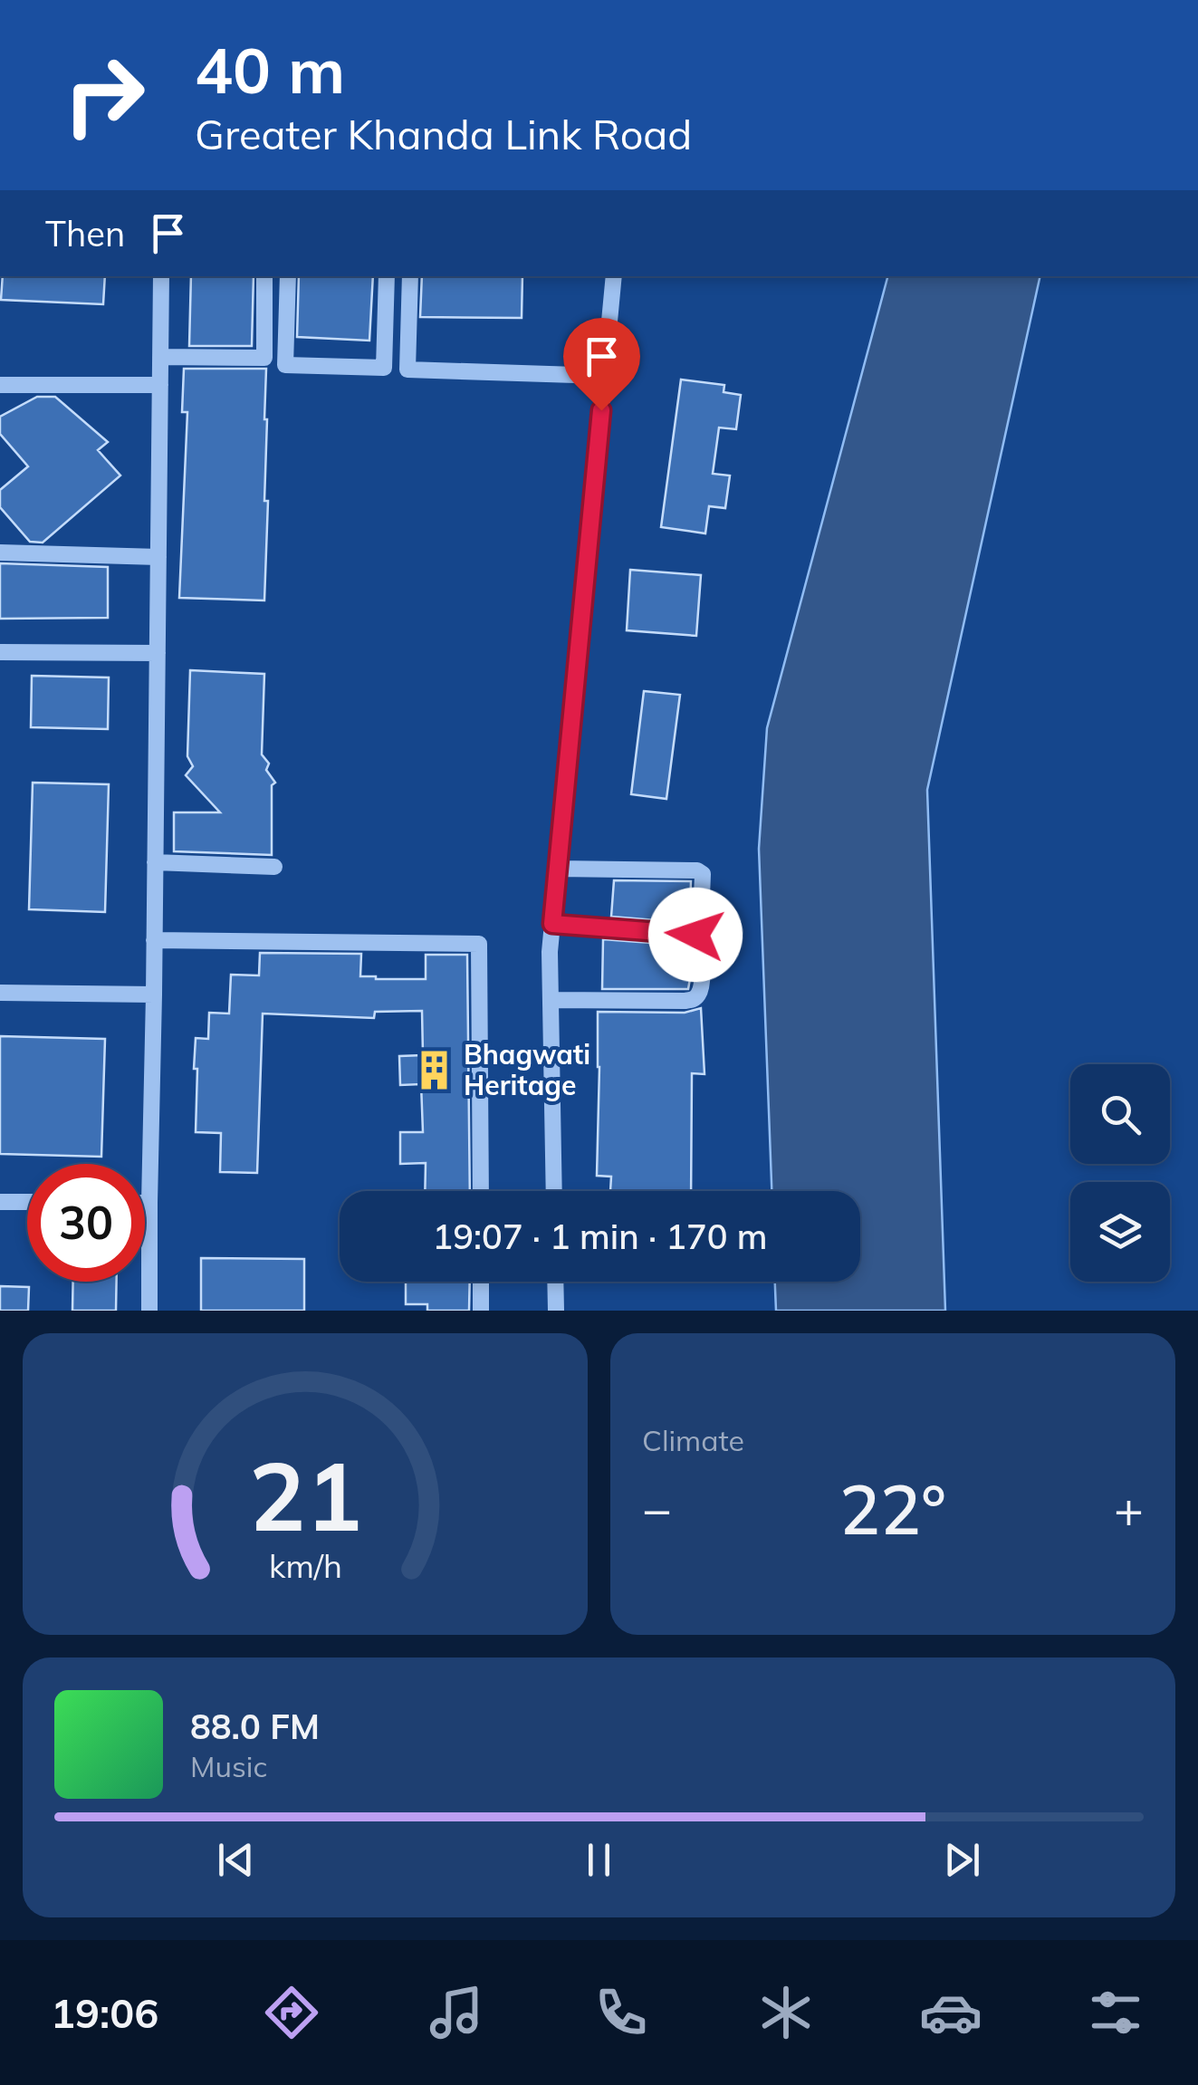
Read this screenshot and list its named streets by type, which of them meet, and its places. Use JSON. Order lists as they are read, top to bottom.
{
  "places": {
    "building": ["Bhagwati Heritage"]
  },
  "page": {
    "turn": ["40 m", "Greater Khanda Link Road"],
    "then": "Then",
    "limit": "30",
    "trip": "19:07 · 1 min · 170 m",
    "tile": "Climate",
    "heat": ["−", "22°", "+"],
    "song": ["88.0 FM", "Music"],
    "tabs": "19:06",
    "gauge": ["21", "km/h"]
  }
}
